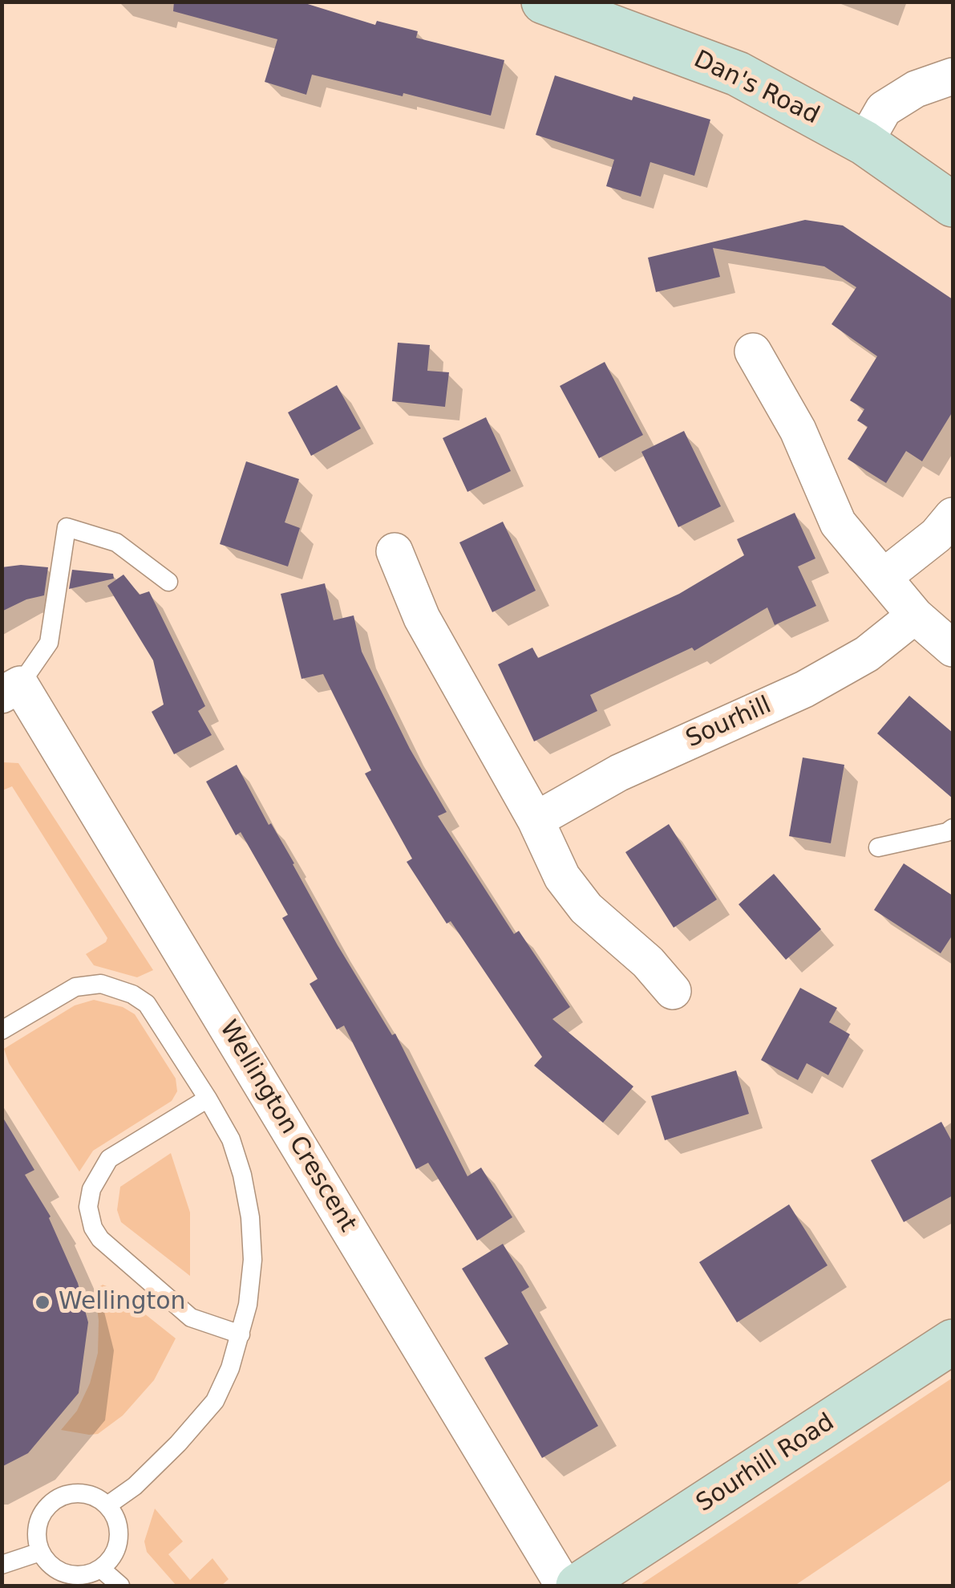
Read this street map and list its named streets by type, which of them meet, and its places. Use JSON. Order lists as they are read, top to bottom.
{
  "streets": {
    "street": [
      "Dan's Road",
      "Sourhill",
      "Wellington Crescent",
      "Sourhill Road"
    ]
  },
  "places": ["Wellington"]
}
